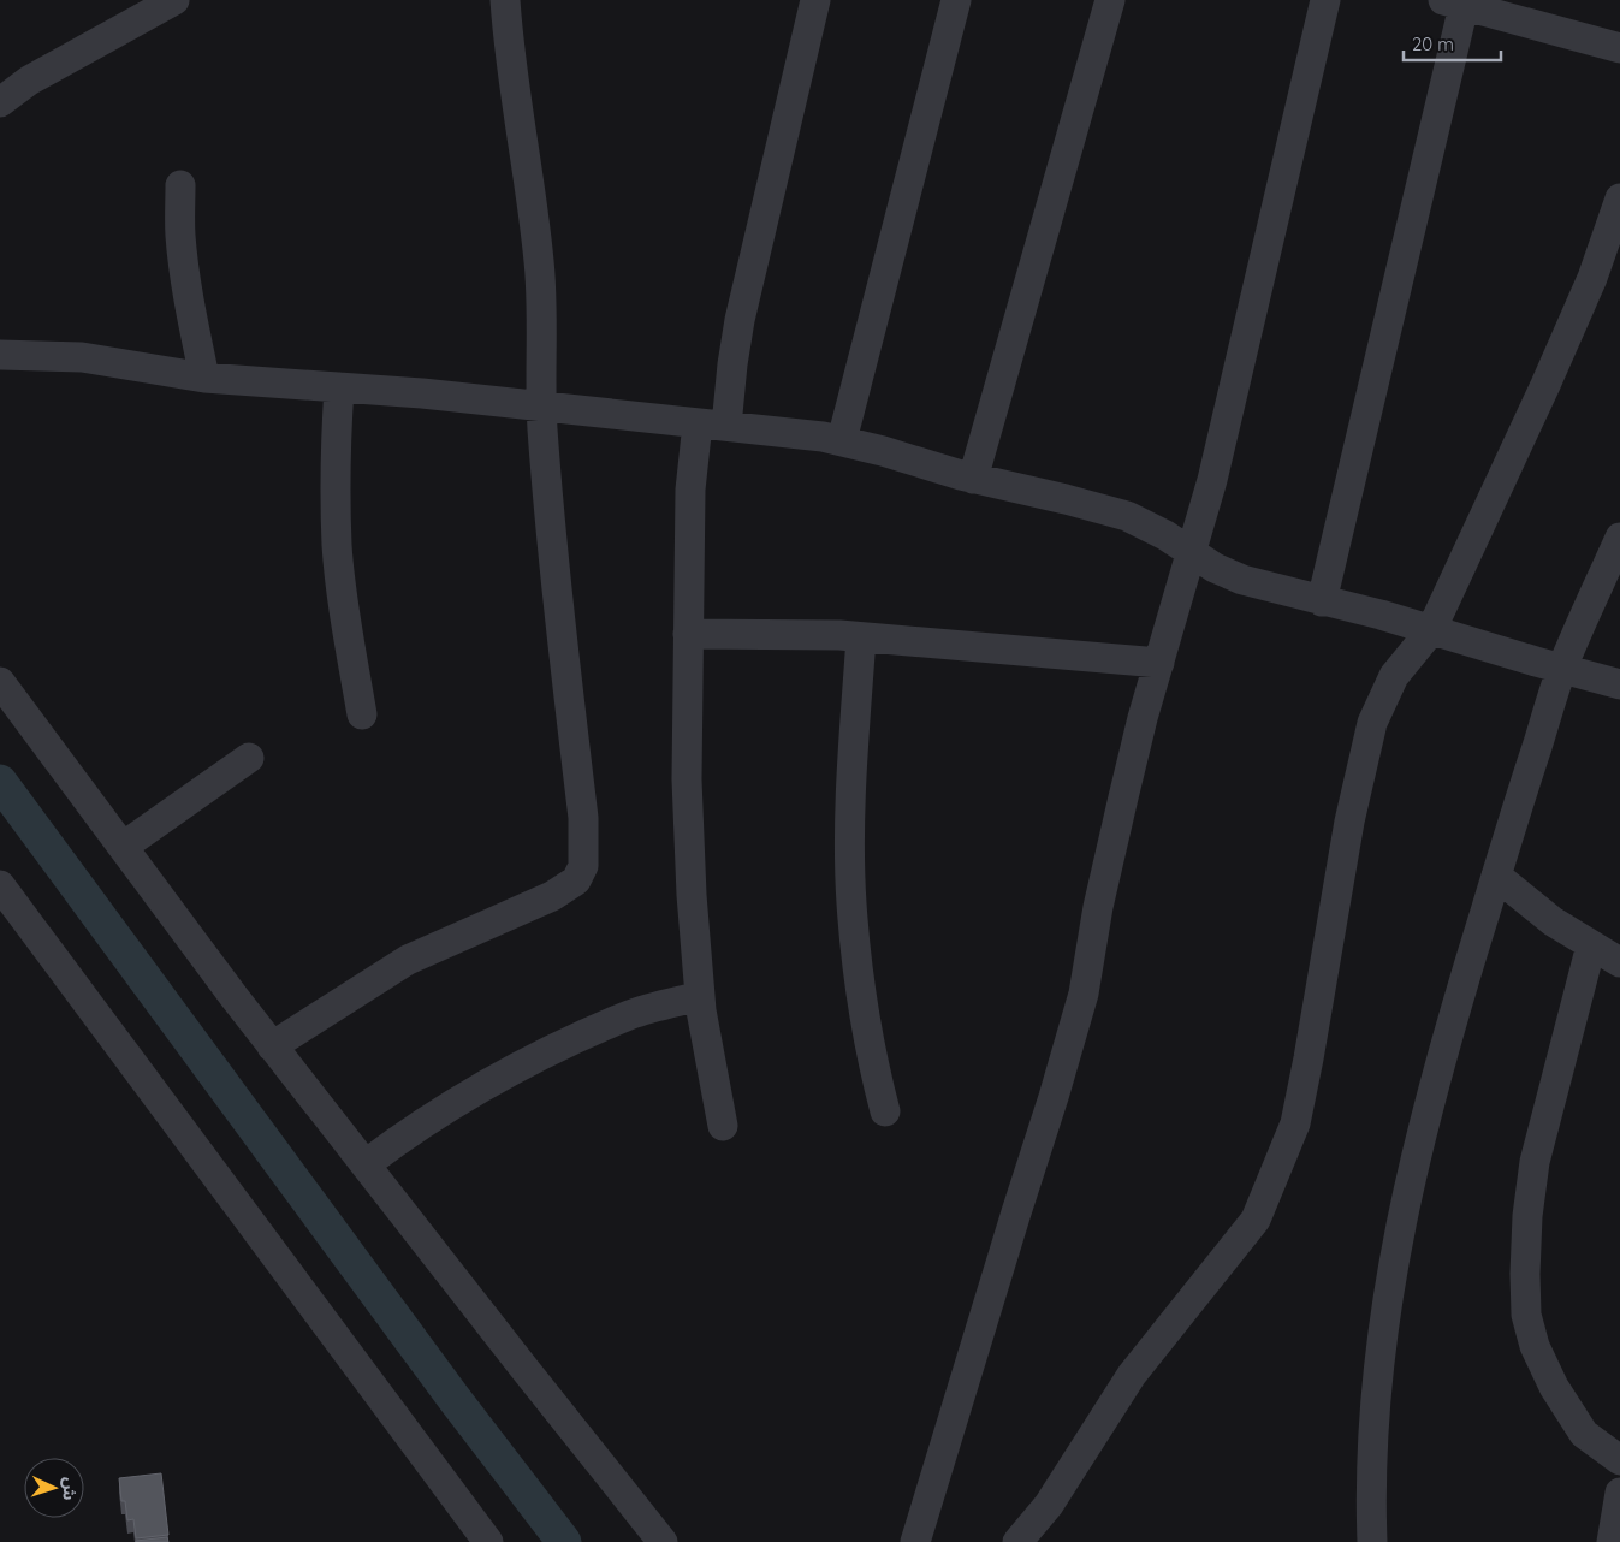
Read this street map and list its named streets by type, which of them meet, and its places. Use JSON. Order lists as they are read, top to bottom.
{
  "scale_bar": "20 m",
  "north": "right"
}
